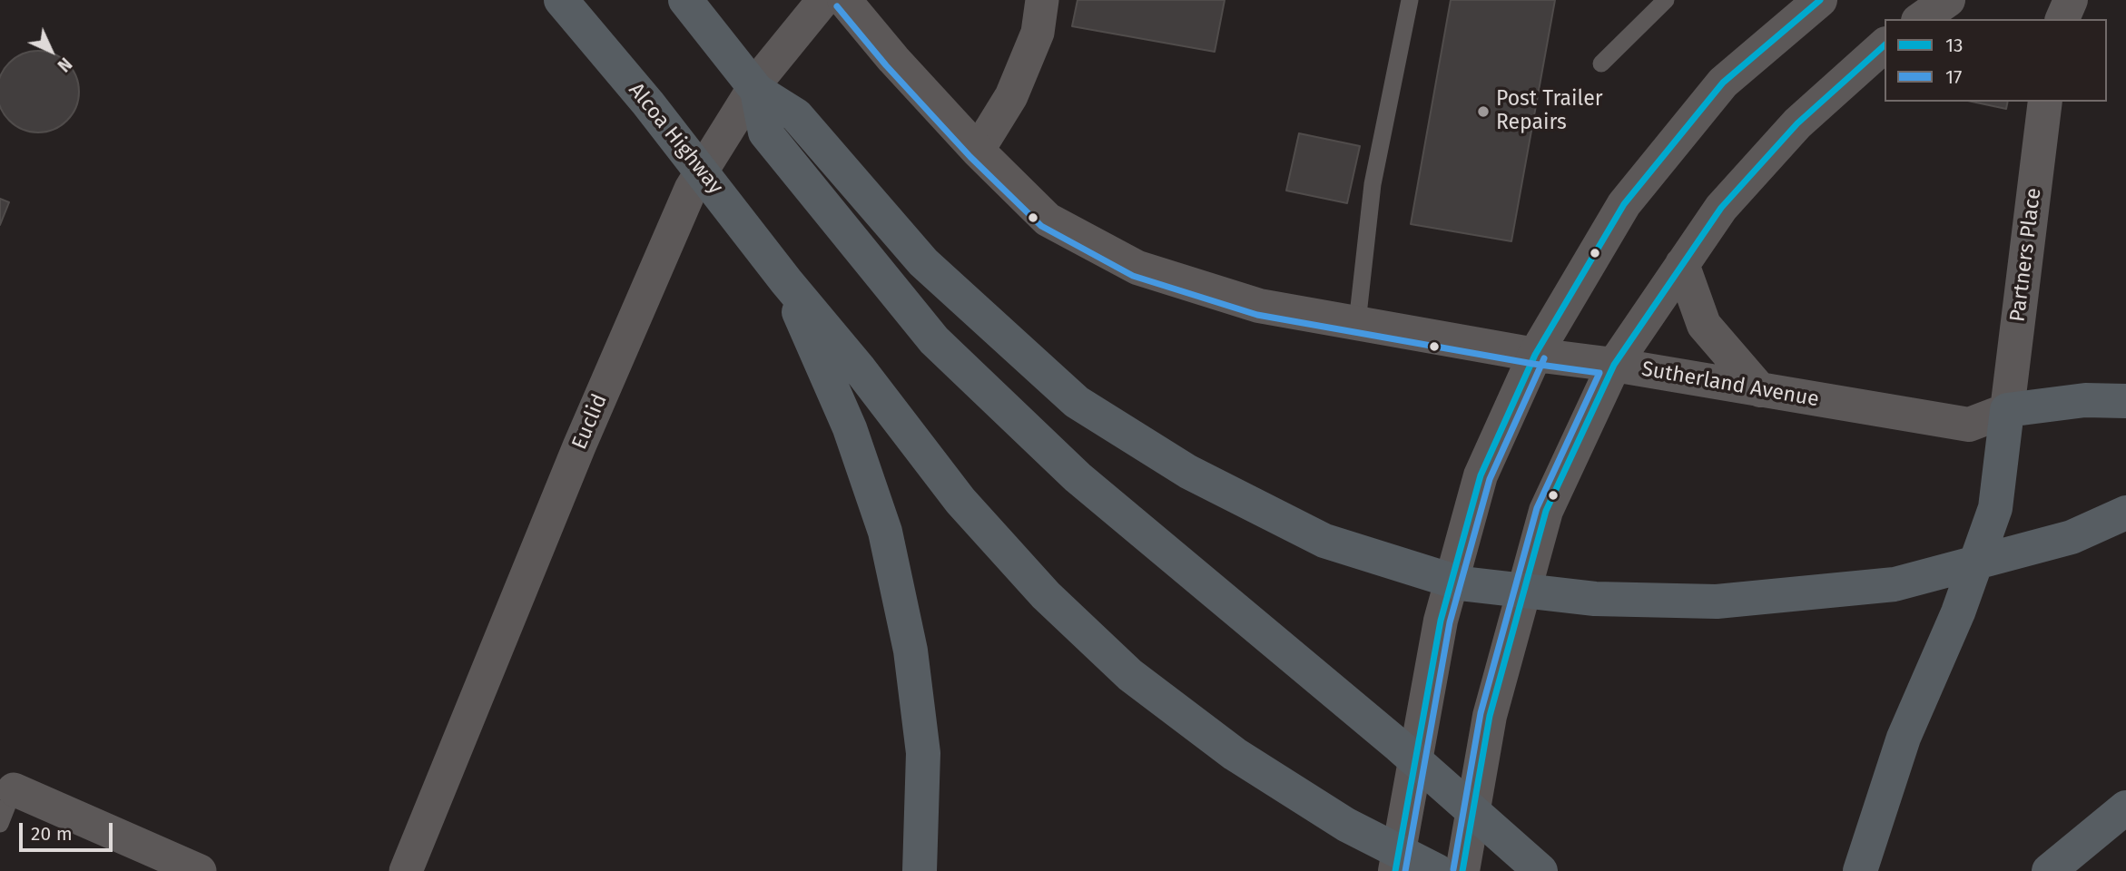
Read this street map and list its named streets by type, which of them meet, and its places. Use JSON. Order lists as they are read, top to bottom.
{
  "streets": {
    "highway": ["Alcoa Highway"],
    "main road": ["Partners Place", "Sutherland Avenue"],
    "street": ["Euclid"]
  },
  "crossings": [
    ["Partners Place", "Sutherland Avenue"]
  ],
  "places": ["Post Trailer Repairs"],
  "lines": ["transit line 13", "transit line 17"],
  "legend": ["13", "17"],
  "scale_bar": "20 m",
  "north": "bottom right"
}
